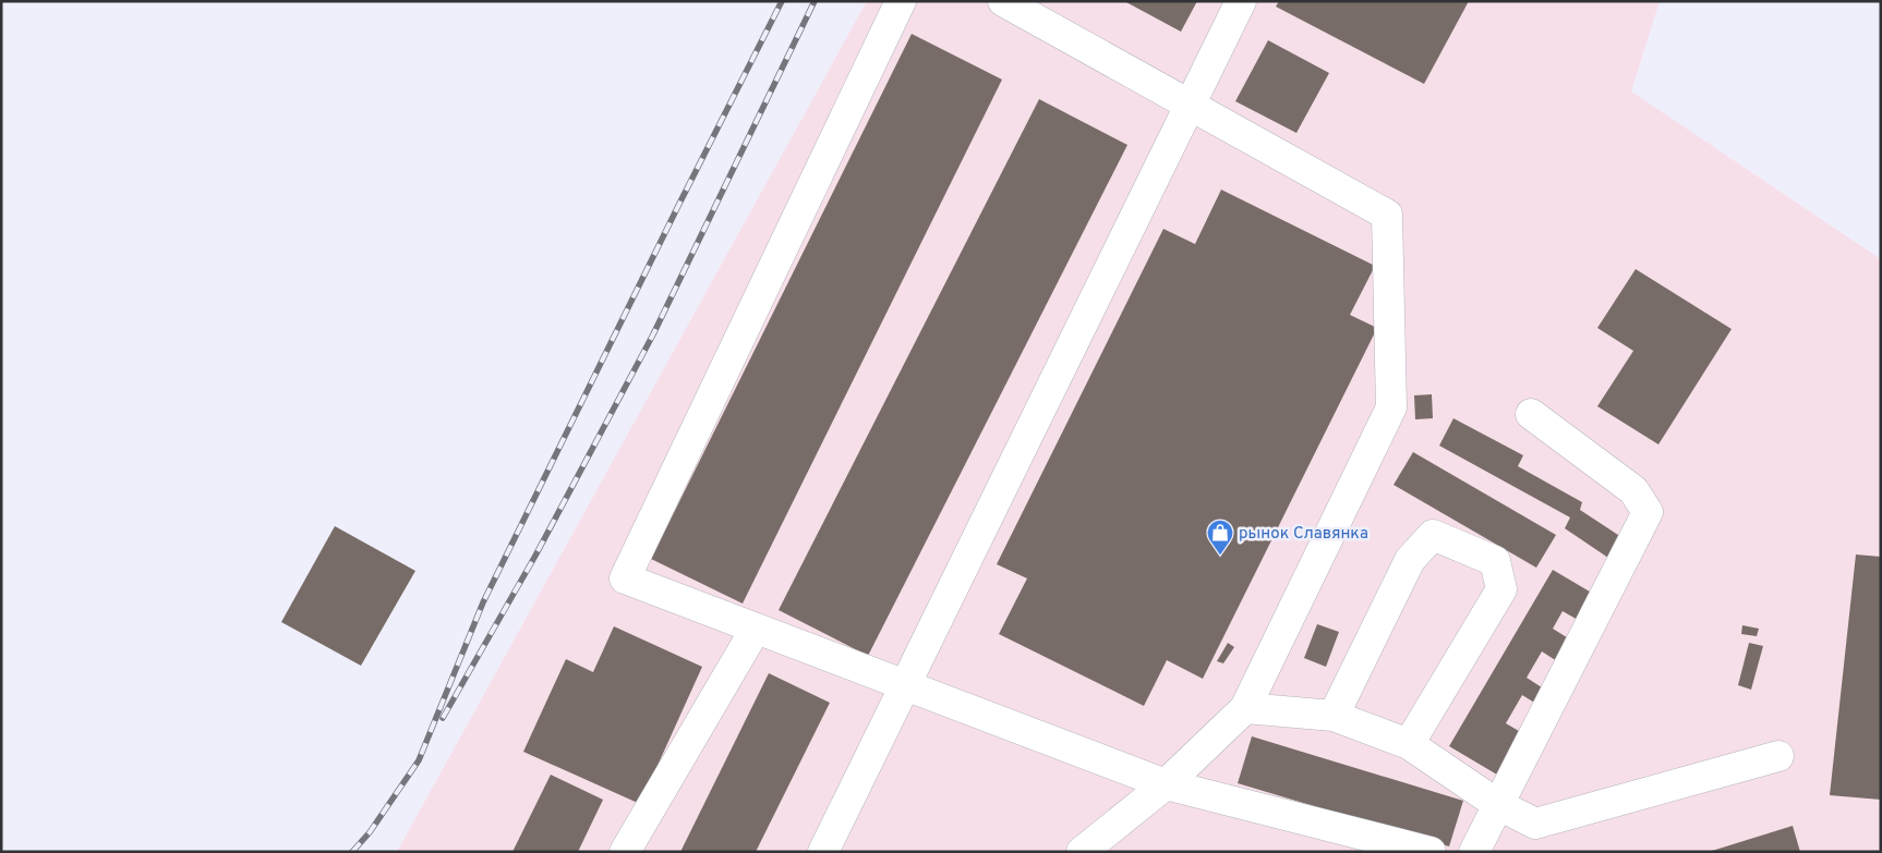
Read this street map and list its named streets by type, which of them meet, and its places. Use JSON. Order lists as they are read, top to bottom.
{
  "places": {
    "shop": ["рынок Славянка"]
  }
}
